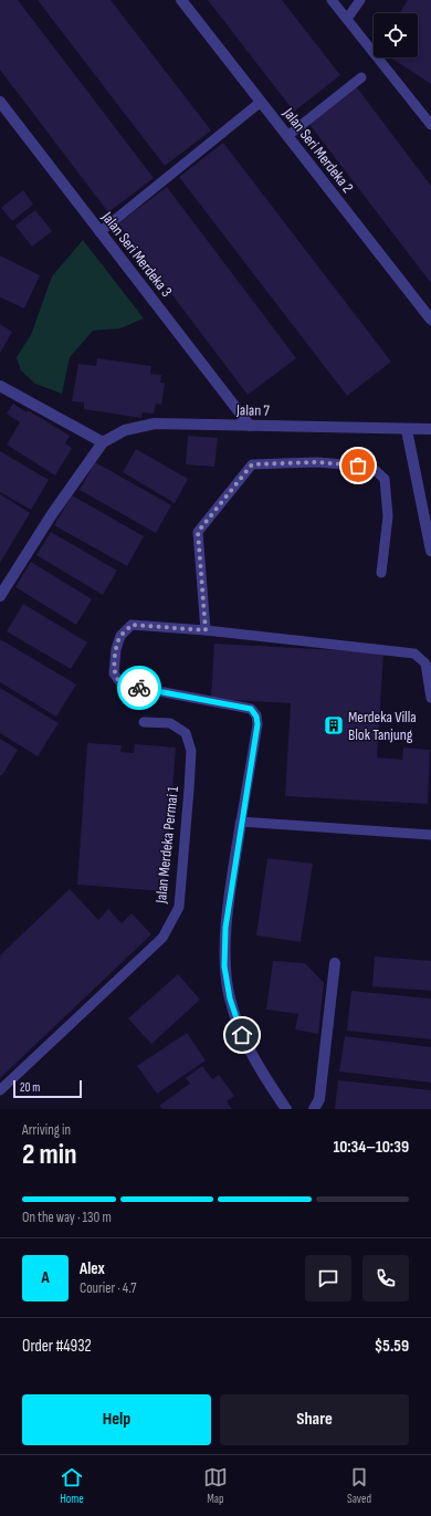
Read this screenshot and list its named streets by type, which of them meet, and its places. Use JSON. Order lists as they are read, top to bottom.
{
  "streets": {
    "street": ["Jalan Seri Merdeka 2", "Jalan Seri Merdeka 3", "Jalan 7"],
    "lane": ["Jalan Merdeka Permai 1"]
  },
  "crossings": [
    ["Jalan Seri Merdeka 3", "Jalan 7"]
  ],
  "places": {
    "building": ["Merdeka Villa Blok Tanjung"]
  },
  "scale_bar": "20 m",
  "page": {
    "scale": "20 m",
    "heading": ["2 min", "Arriving in", "10:34–10:39"],
    "panel": [
      "Alex",
      "Courier · 4.7",
      "Order #4932",
      "$5.59"
    ],
    "bar": "On the way · 130 m",
    "round": "A",
    "buttons": ["Help", "Share"],
    "tabs": ["Home", "Map", "Saved"]
  }
}
